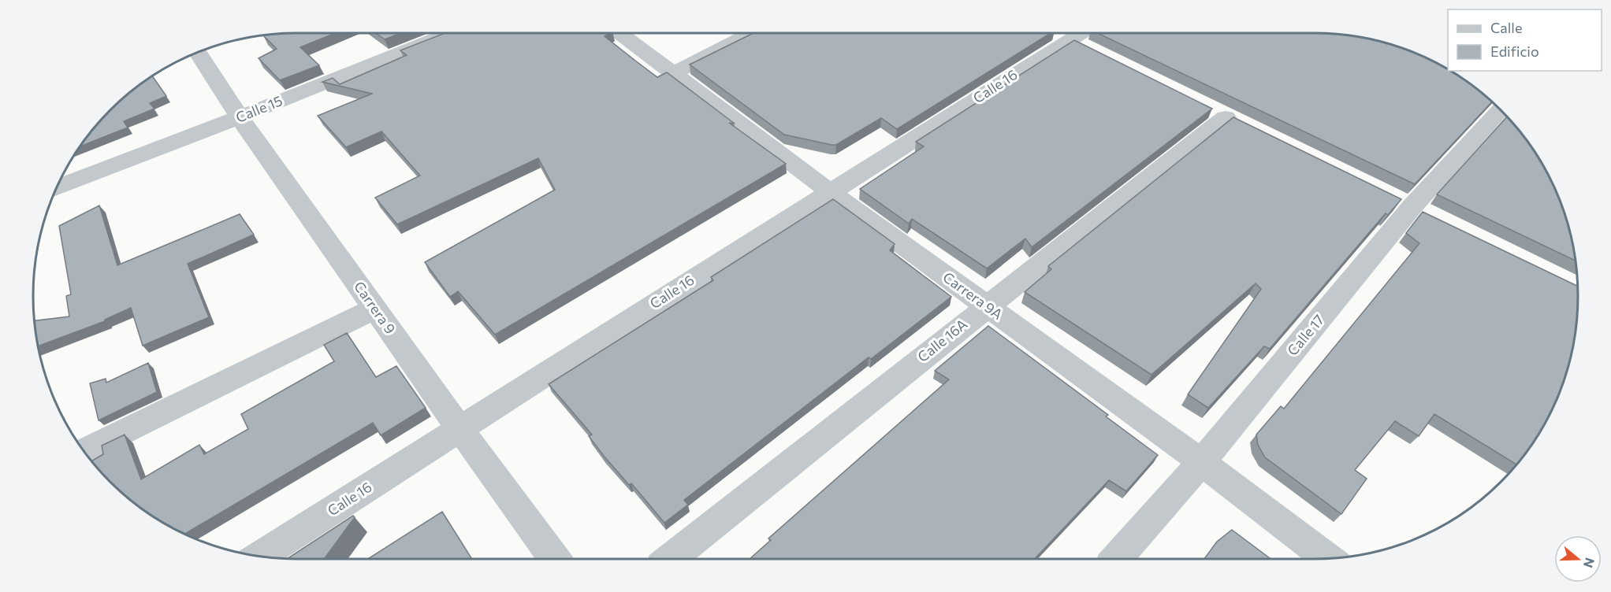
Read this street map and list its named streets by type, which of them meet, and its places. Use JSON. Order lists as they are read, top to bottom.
{
  "streets": {
    "street": [
      "Calle 16",
      "Calle 15",
      "Carrera 9A",
      "Carrera 9",
      "Calle 17",
      "Calle 16A"
    ]
  },
  "crossings": [
    ["Calle 16", "Carrera 9A"],
    ["Calle 16", "Carrera 9"],
    ["Calle 15", "Carrera 9"],
    ["Carrera 9A", "Calle 17"],
    ["Carrera 9A", "Calle 16A"]
  ],
  "legend": ["Calle", "Edificio"],
  "north": "right"
}
